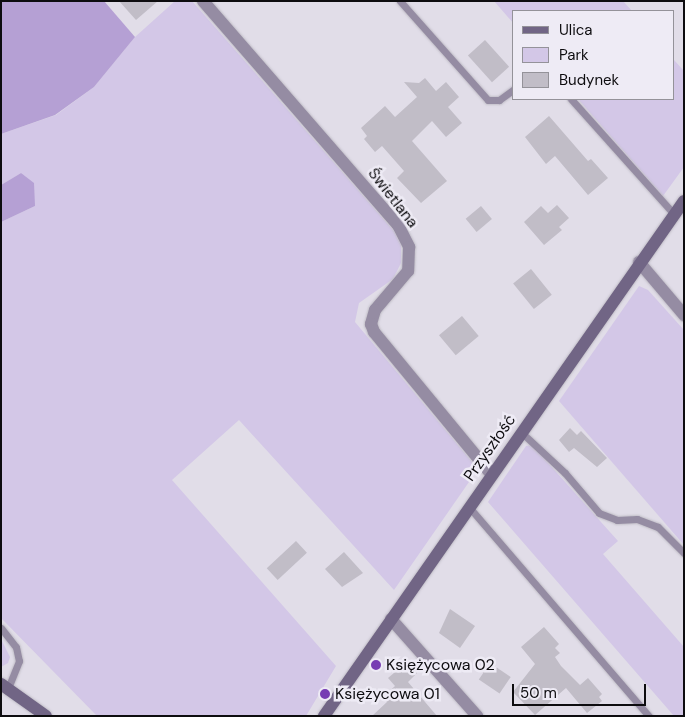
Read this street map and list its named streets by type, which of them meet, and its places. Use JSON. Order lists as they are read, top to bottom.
{
  "streets": {
    "street": ["Świetlana", "Przyszłość"]
  },
  "crossings": [
    ["Świetlana", "Przyszłość"]
  ],
  "places": ["Księżycowa 02", "Księżycowa 01"],
  "legend": ["Ulica", "Park", "Budynek"],
  "scale_bar": "50 m"
}
